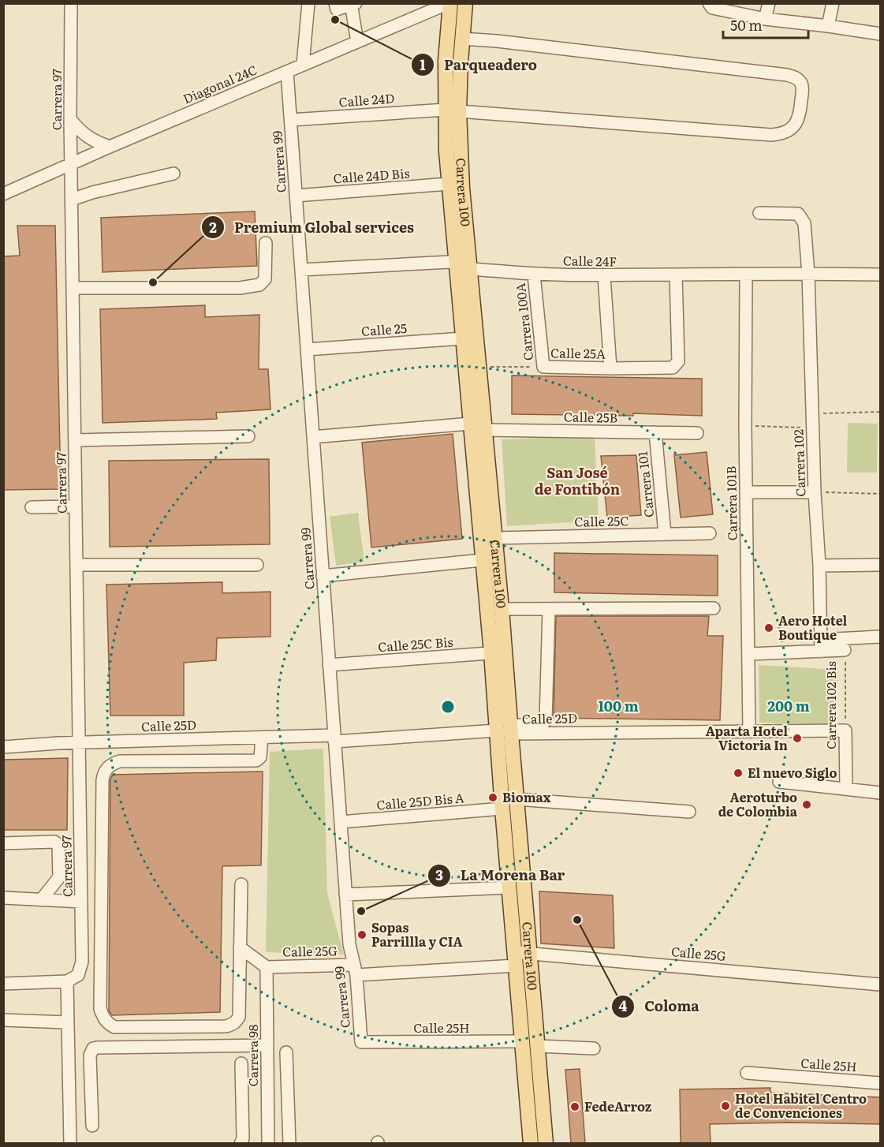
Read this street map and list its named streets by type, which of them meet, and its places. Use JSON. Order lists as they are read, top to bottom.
{
  "streets": {
    "main road": ["Carrera 100"],
    "street": [
      "Diagonal 24C",
      "Carrera 97",
      "Calle 24D",
      "Carrera 99",
      "Calle 24D Bis",
      "Calle 24F",
      "Carrera 100A",
      "Calle 25",
      "Calle 25A",
      "Calle 25B",
      "Carrera 102",
      "Carrera 101",
      "Carrera 101B",
      "Calle 25C",
      "Calle 25C Bis",
      "Carrera 102 Bis",
      "Calle 25D",
      "Calle 25D Bis A",
      "Calle 25G",
      "Calle 25H",
      "Carrera 98"
    ]
  },
  "crossings": [
    ["Diagonal 24C", "Carrera 97"],
    ["Diagonal 24C", "Carrera 99"],
    ["Diagonal 24C", "Carrera 100"],
    ["Carrera 97", "Calle 25D"],
    ["Calle 24D", "Carrera 99"],
    ["Calle 24D", "Carrera 100"],
    ["Carrera 99", "Calle 24D Bis"],
    ["Carrera 99", "Calle 24F"],
    ["Carrera 99", "Calle 25"],
    ["Carrera 99", "Calle 25C Bis"],
    ["Carrera 99", "Calle 25D"],
    ["Carrera 99", "Calle 25D Bis A"],
    ["Carrera 99", "Calle 25G"],
    ["Carrera 99", "Calle 25H"],
    ["Calle 24D Bis", "Carrera 100"],
    ["Carrera 100", "Calle 24F"],
    ["Carrera 100", "Calle 25"],
    ["Carrera 100", "Calle 25A"],
    ["Carrera 100", "Calle 25B"],
    ["Carrera 100", "Calle 25C"],
    ["Carrera 100", "Calle 25C Bis"],
    ["Carrera 100", "Calle 25D"],
    ["Carrera 100", "Calle 25D Bis A"],
    ["Carrera 100", "Calle 25G"],
    ["Carrera 100", "Calle 25H"],
    ["Calle 24F", "Carrera 100A"],
    ["Calle 24F", "Calle 25A"],
    ["Calle 24F", "Carrera 102"],
    ["Calle 24F", "Carrera 101B"],
    ["Carrera 100A", "Calle 25A"],
    ["Calle 25B", "Carrera 101"],
    ["Carrera 101", "Calle 25C"],
    ["Carrera 101B", "Calle 25D"],
    ["Carrera 102 Bis", "Calle 25D"],
    ["Calle 25G", "Carrera 98"]
  ],
  "districts": ["San José de Fontibón"],
  "places": [
    "Parqueadero",
    "Premium Global services",
    "Aero Hotel Boutique",
    "Aparta Hotel Victoria In",
    "El nuevo Siglo",
    "Biomax",
    "Aeroturbo de Colombia",
    "La Morena Bar",
    "Coloma",
    "Sopas Parrillla y CIA",
    "Hotel Habitel Centro de Convenciones",
    "FedeArroz"
  ],
  "scale_bar": "50 m",
  "rings": ["100 m", "200 m"]
}
